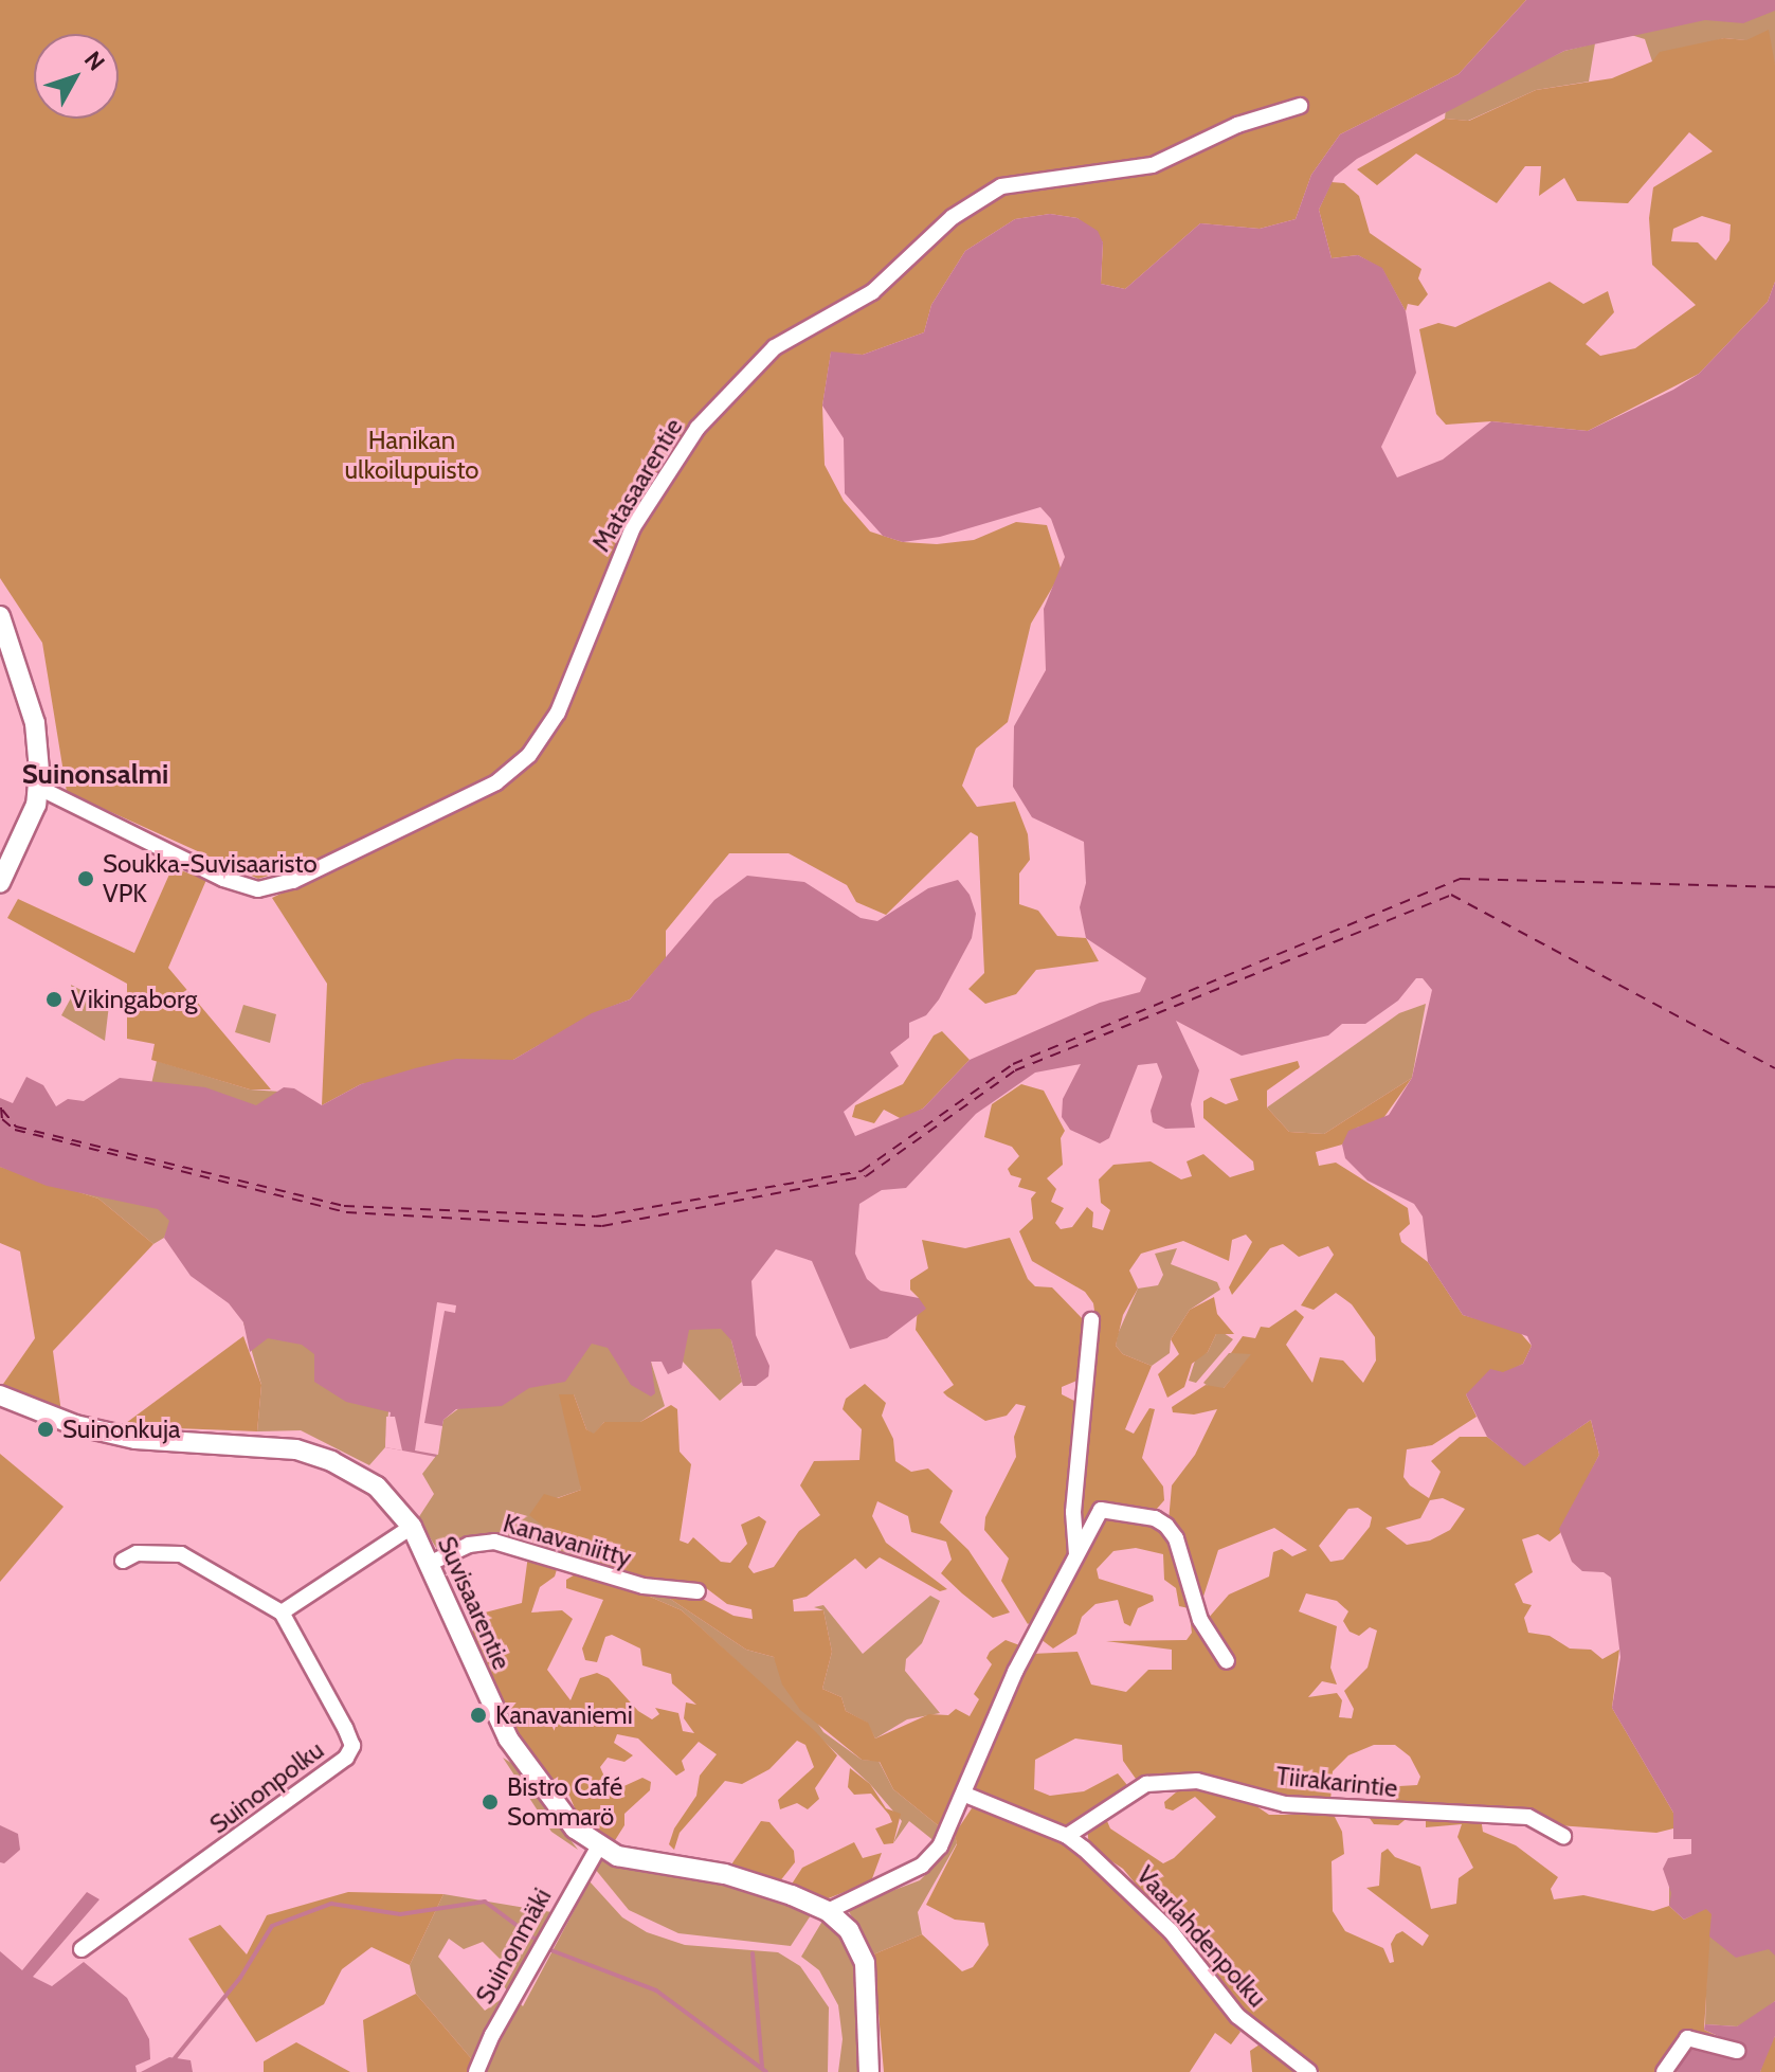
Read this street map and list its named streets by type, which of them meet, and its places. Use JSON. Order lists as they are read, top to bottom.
{
  "streets": {
    "street": [
      "Matasaarentie",
      "Kanavaniitty",
      "Suvisaarentie",
      "Tiirakarintie",
      "Suinonpolku",
      "Vaarlahdenpolku",
      "Suinonmäki"
    ]
  },
  "crossings": [
    ["Kanavaniitty", "Suvisaarentie"],
    ["Suvisaarentie", "Suinonmäki"],
    ["Tiirakarintie", "Vaarlahdenpolku"]
  ],
  "districts": ["Suinonsalmi"],
  "parks": ["Hanikan ulkoilupuisto"],
  "places": [
    "Soukka-Suvisaaristo VPK",
    "Vikingaborg",
    "Suinonkuja",
    "Kanavaniemi",
    "Bistro Café Sommarö"
  ],
  "north": "top right"
}
